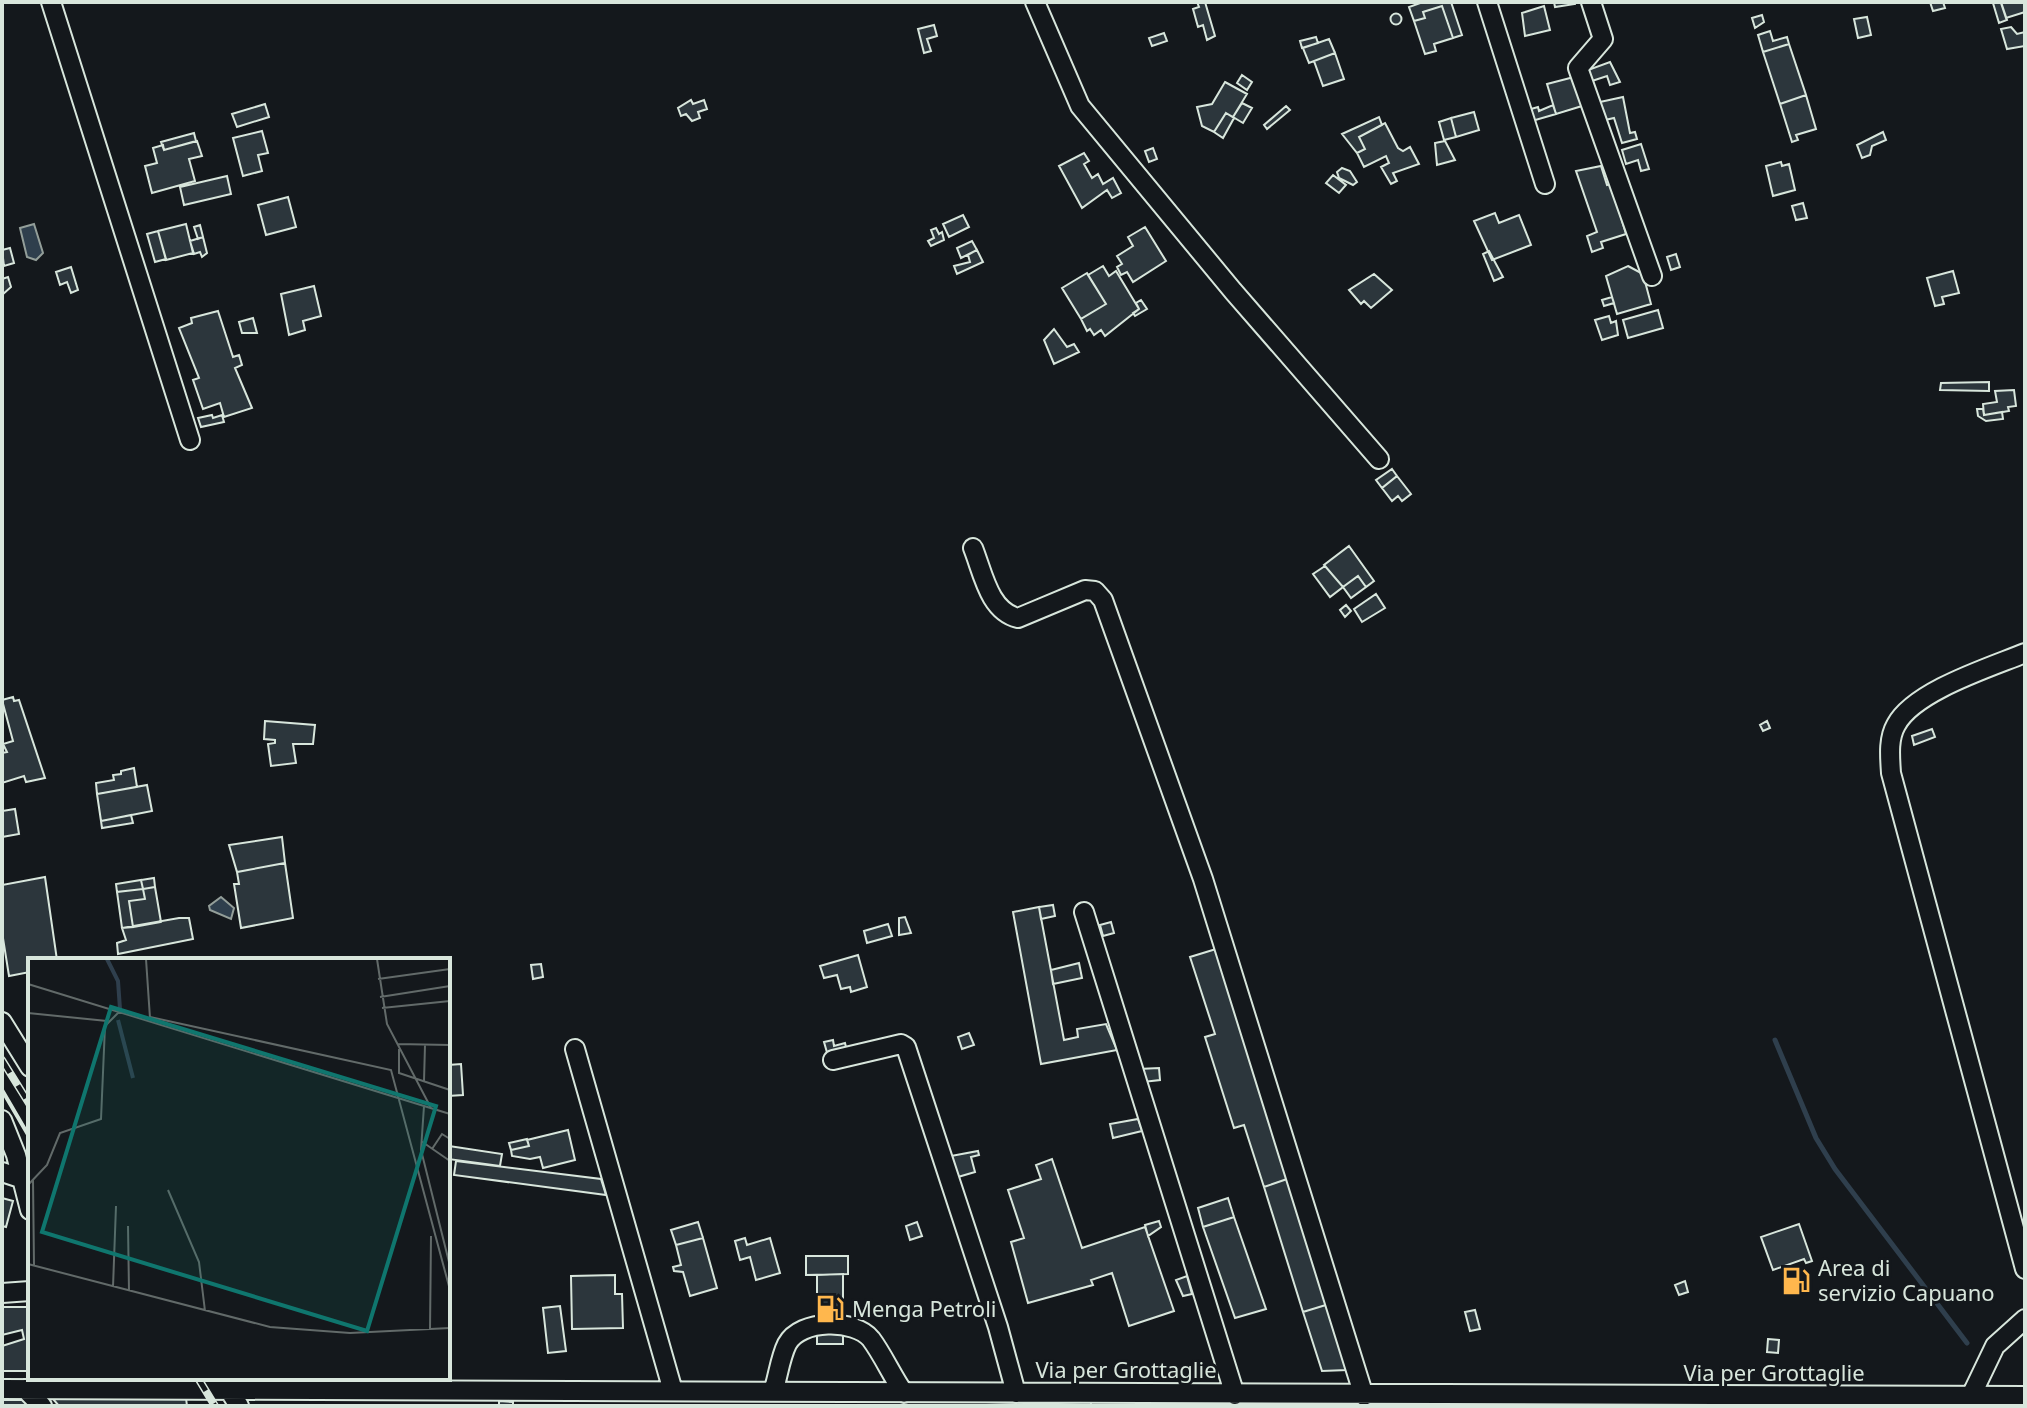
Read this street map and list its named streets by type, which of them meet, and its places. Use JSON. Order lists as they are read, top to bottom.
{
  "streets": {
    "street": ["Via per Grottaglie"]
  },
  "places": {
    "fuel station": ["Area di servizio Capuano", "Menga Petroli"]
  }
}
